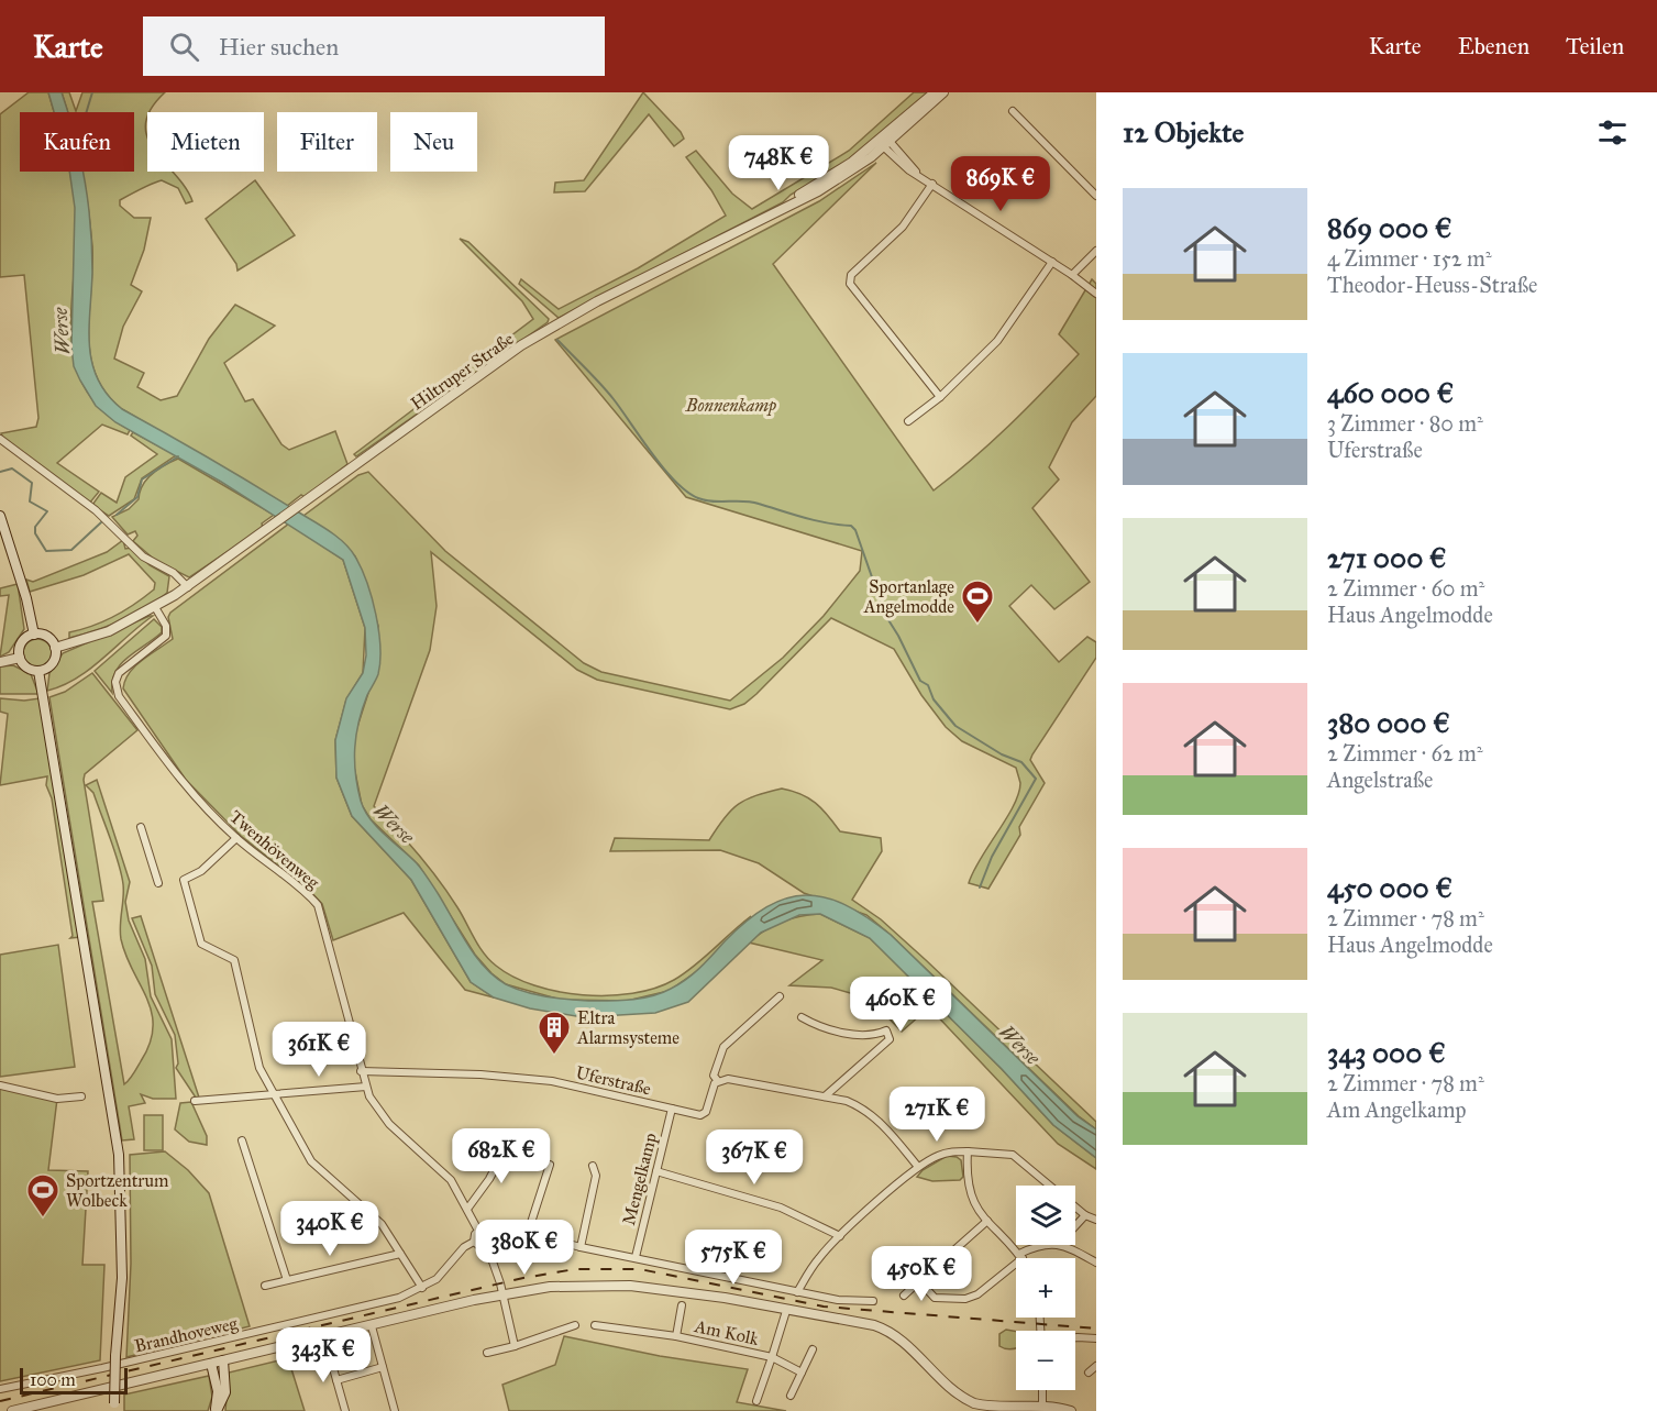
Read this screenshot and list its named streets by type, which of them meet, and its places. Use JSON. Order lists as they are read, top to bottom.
{
  "streets": {
    "street": [
      "Hiltruper Straße",
      "Twenhövenweg",
      "Uferstraße",
      "Mengelkamp",
      "Am Kolk",
      "Brandhoveweg"
    ]
  },
  "crossings": [
    ["Hiltruper Straße", "Twenhövenweg"],
    ["Twenhövenweg", "Uferstraße"],
    ["Twenhövenweg", "Brandhoveweg"],
    ["Uferstraße", "Mengelkamp"]
  ],
  "water": ["Werse"],
  "parks": ["Bonnenkamp"],
  "places": {
    "sports": ["Sportanlage Angelmodde", "Sportzentrum Wolbeck"],
    "building": ["Eltra Alarmsysteme"]
  },
  "scale_bar": "100 m",
  "page": {
    "header": "Karte",
    "search": "Hier suchen",
    "nav": ["Karte", "Ebenen", "Teilen"],
    "heading": "12 Objekte",
    "chip": [
      "Kaufen",
      "Mieten",
      "Filter",
      "Neu"
    ],
    "price": [
      "748K €",
      "869K €",
      "460K €",
      "361K €",
      "271K €",
      "682K €",
      "367K €",
      "340K €",
      "380K €",
      "575K €",
      "450K €",
      "343K €"
    ],
    "list": [
      {
        "name": "869 000 €",
        "note": "4 Zimmer · 152 m² · Theodor-Heuss-Straße"
      },
      {
        "name": "460 000 €",
        "note": "3 Zimmer · 80 m² · Uferstraße"
      },
      {
        "name": "271 000 €",
        "note": "2 Zimmer · 60 m² · Haus Angelmodde"
      },
      {
        "name": "380 000 €",
        "note": "2 Zimmer · 62 m² · Angelstraße"
      },
      {
        "name": "450 000 €",
        "note": "2 Zimmer · 78 m² · Haus Angelmodde"
      },
      {
        "name": "343 000 €",
        "note": "2 Zimmer · 78 m² · Am Angelkamp"
      }
    ],
    "map_buttons": ["+", "−"],
    "scale": "100 m"
  }
}
